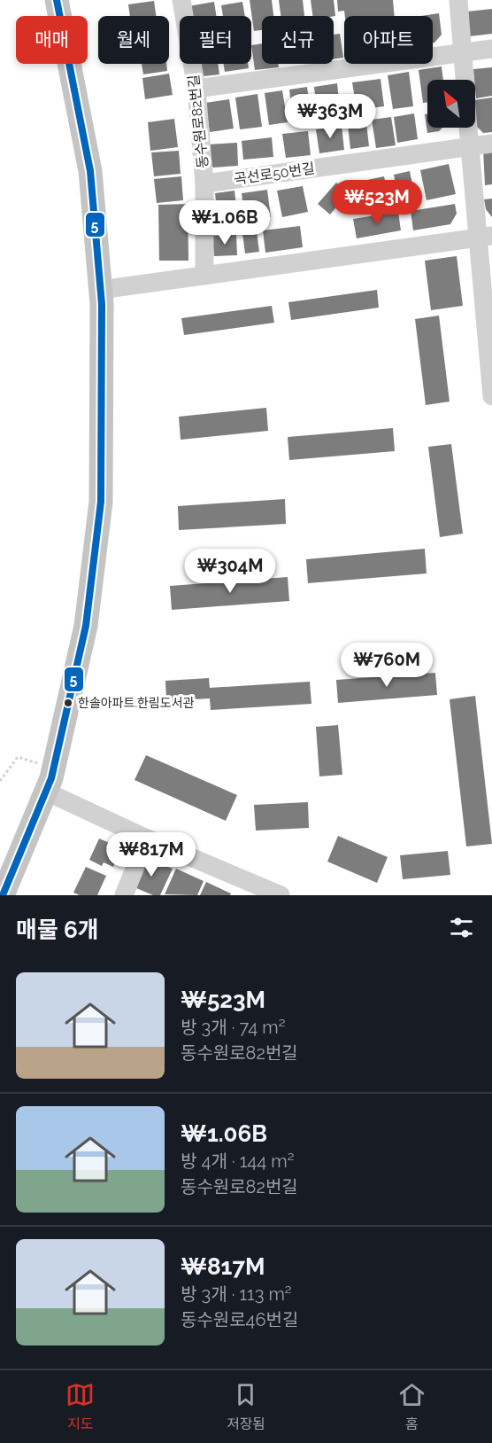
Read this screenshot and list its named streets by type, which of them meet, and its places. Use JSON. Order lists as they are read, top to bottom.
{
  "streets": {
    "street": ["동수원로82번길", "곡선로50번길"]
  },
  "crossings": [
    ["동수원로82번길", "곡선로50번길"]
  ],
  "places": ["한솔아파트.한림도서관"],
  "lines": ["transit line 5"],
  "north": "top left",
  "page": {
    "chip": [
      "매매",
      "월세",
      "필터",
      "신규",
      "아파트"
    ],
    "price": [
      "₩363M",
      "₩523M",
      "₩1.06B",
      "₩304M",
      "₩760M",
      "₩817M"
    ],
    "heading": "매물 6개",
    "list": [
      {
        "name": "₩523M",
        "note": "방 3개 · 74 m² · 동수원로82번길"
      },
      {
        "name": "₩1.06B",
        "note": "방 4개 · 144 m² · 동수원로82번길"
      },
      {
        "name": "₩817M",
        "note": "방 3개 · 113 m² · 동수원로46번길"
      }
    ],
    "tabs": ["지도", "저장됨", "홈"]
  }
}
